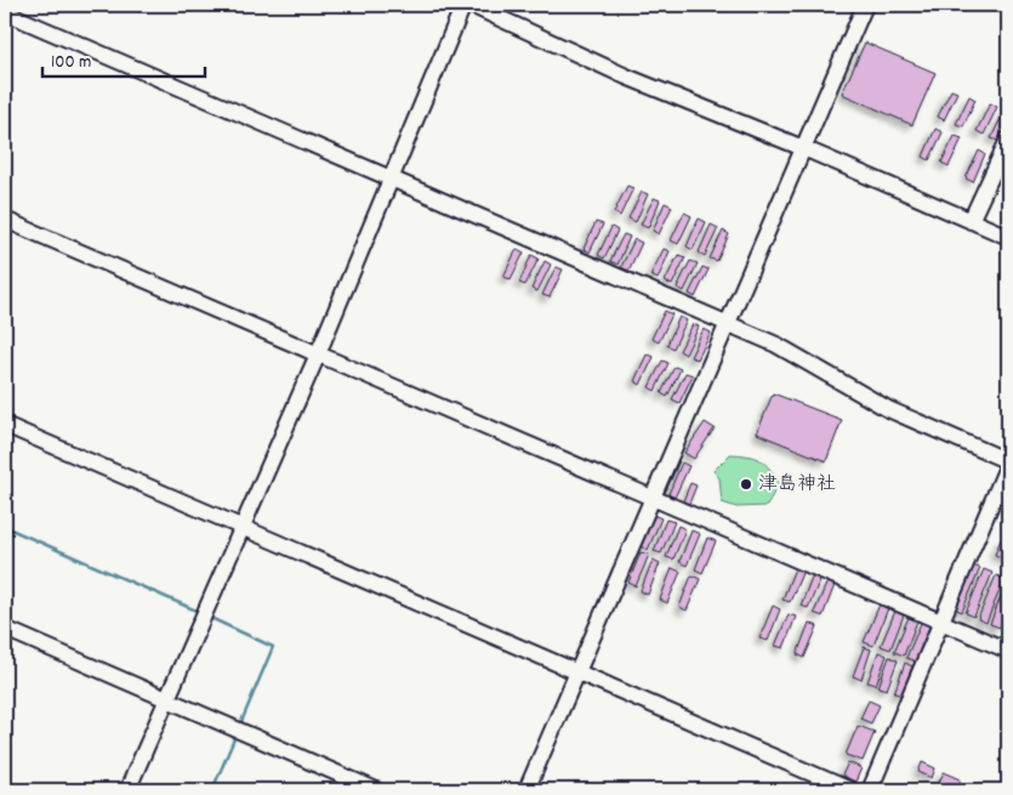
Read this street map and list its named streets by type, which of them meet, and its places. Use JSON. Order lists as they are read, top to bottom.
{
  "places": ["津島神社"],
  "scale_bar": "100 m"
}
